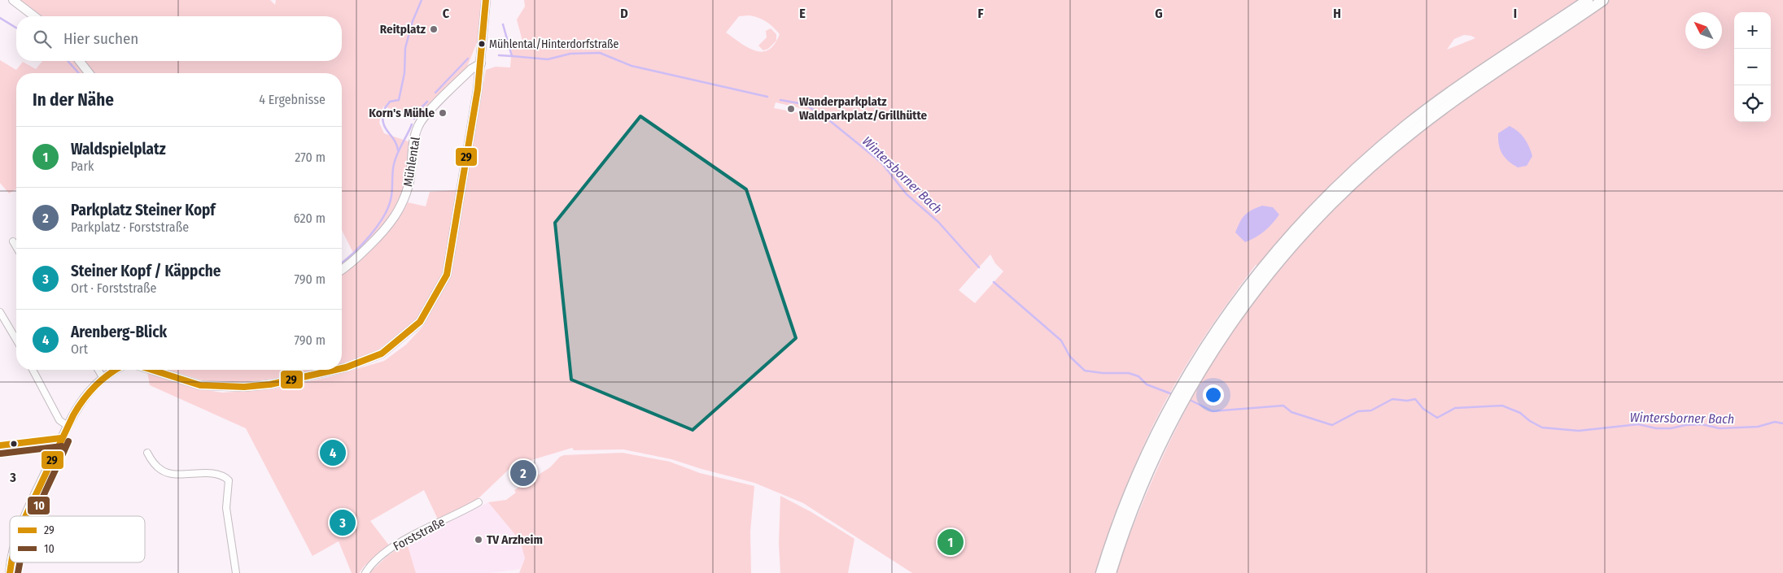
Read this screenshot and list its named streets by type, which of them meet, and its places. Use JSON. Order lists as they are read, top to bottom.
{
  "streets": {
    "street": ["Mühlental", "Forststraße"]
  },
  "water": ["Wintersborner Bach"],
  "places": [
    "Reitplatz",
    "Mühlental/Hinterdorfstraße",
    "Wanderparkplatz Waldparkplatz/Grillhütte",
    "Korn's Mühle",
    "TV Arzheim"
  ],
  "lines": ["transit line 29", "transit line 10"],
  "legend": ["29", "10"],
  "north": "top left",
  "page": {
    "map_buttons": ["+", "−"],
    "search": "Hier suchen",
    "heading": ["In der Nähe", "4 Ergebnisse"],
    "list": [
      {
        "mark": "1",
        "name": "Waldspielplatz",
        "note": "Park",
        "value": "270 m"
      },
      {
        "mark": "2",
        "name": "Parkplatz Steiner Kopf",
        "note": "Parkplatz · Forststraße",
        "value": "620 m"
      },
      {
        "mark": "3",
        "name": "Steiner Kopf / Käppche",
        "note": "Ort · Forststraße",
        "value": "790 m"
      },
      {
        "mark": "4",
        "name": "Arenberg-Blick",
        "note": "Ort",
        "value": "790 m"
      }
    ],
    "pins": [
      "4",
      "2",
      "3",
      "1"
    ]
  },
  "grid": {
    "columns": [
      "C",
      "D",
      "E",
      "F",
      "G",
      "H",
      "I"
    ],
    "rows": ["3"]
  }
}
